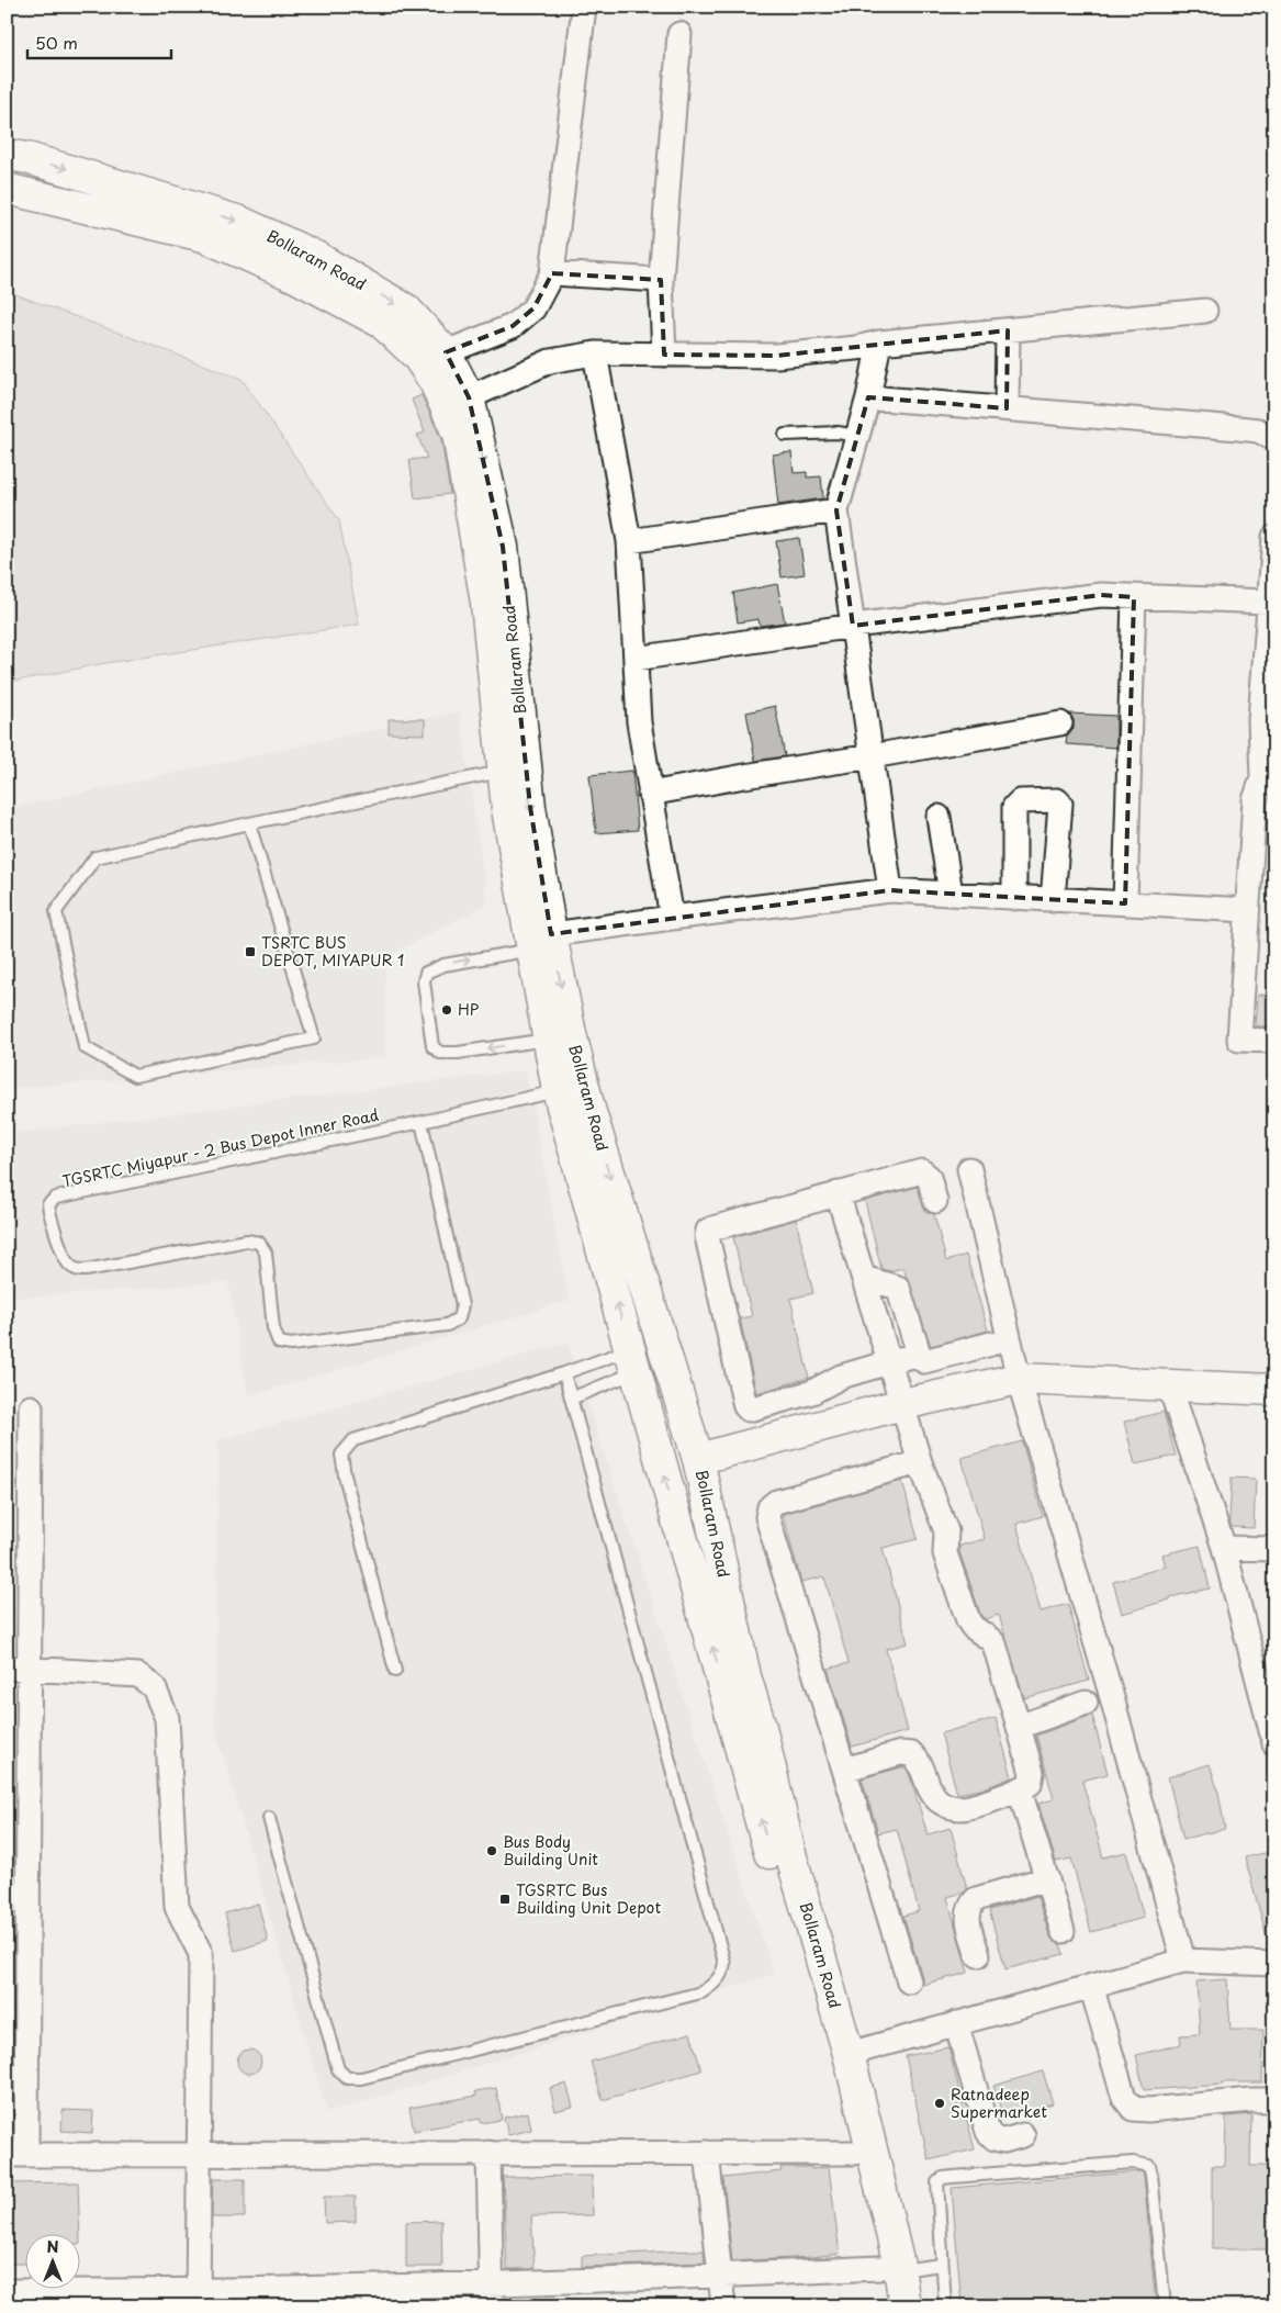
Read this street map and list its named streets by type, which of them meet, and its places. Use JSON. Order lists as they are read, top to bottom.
{
  "streets": {
    "main road": ["Bollaram Road"],
    "lane": ["TGSRTC Miyapur - 2 Bus Depot Inner Road"]
  },
  "crossings": [
    ["Bollaram Road", "TGSRTC Miyapur - 2 Bus Depot Inner Road"]
  ],
  "places": {
    "transit": ["TSRTC BUS DEPOT, MIYAPUR 1", "TGSRTC Bus Building Unit Depot"],
    "other": ["HP", "Bus Body Building Unit", "Ratnadeep Supermarket"]
  },
  "scale_bar": "50 m",
  "north": "top"
}
